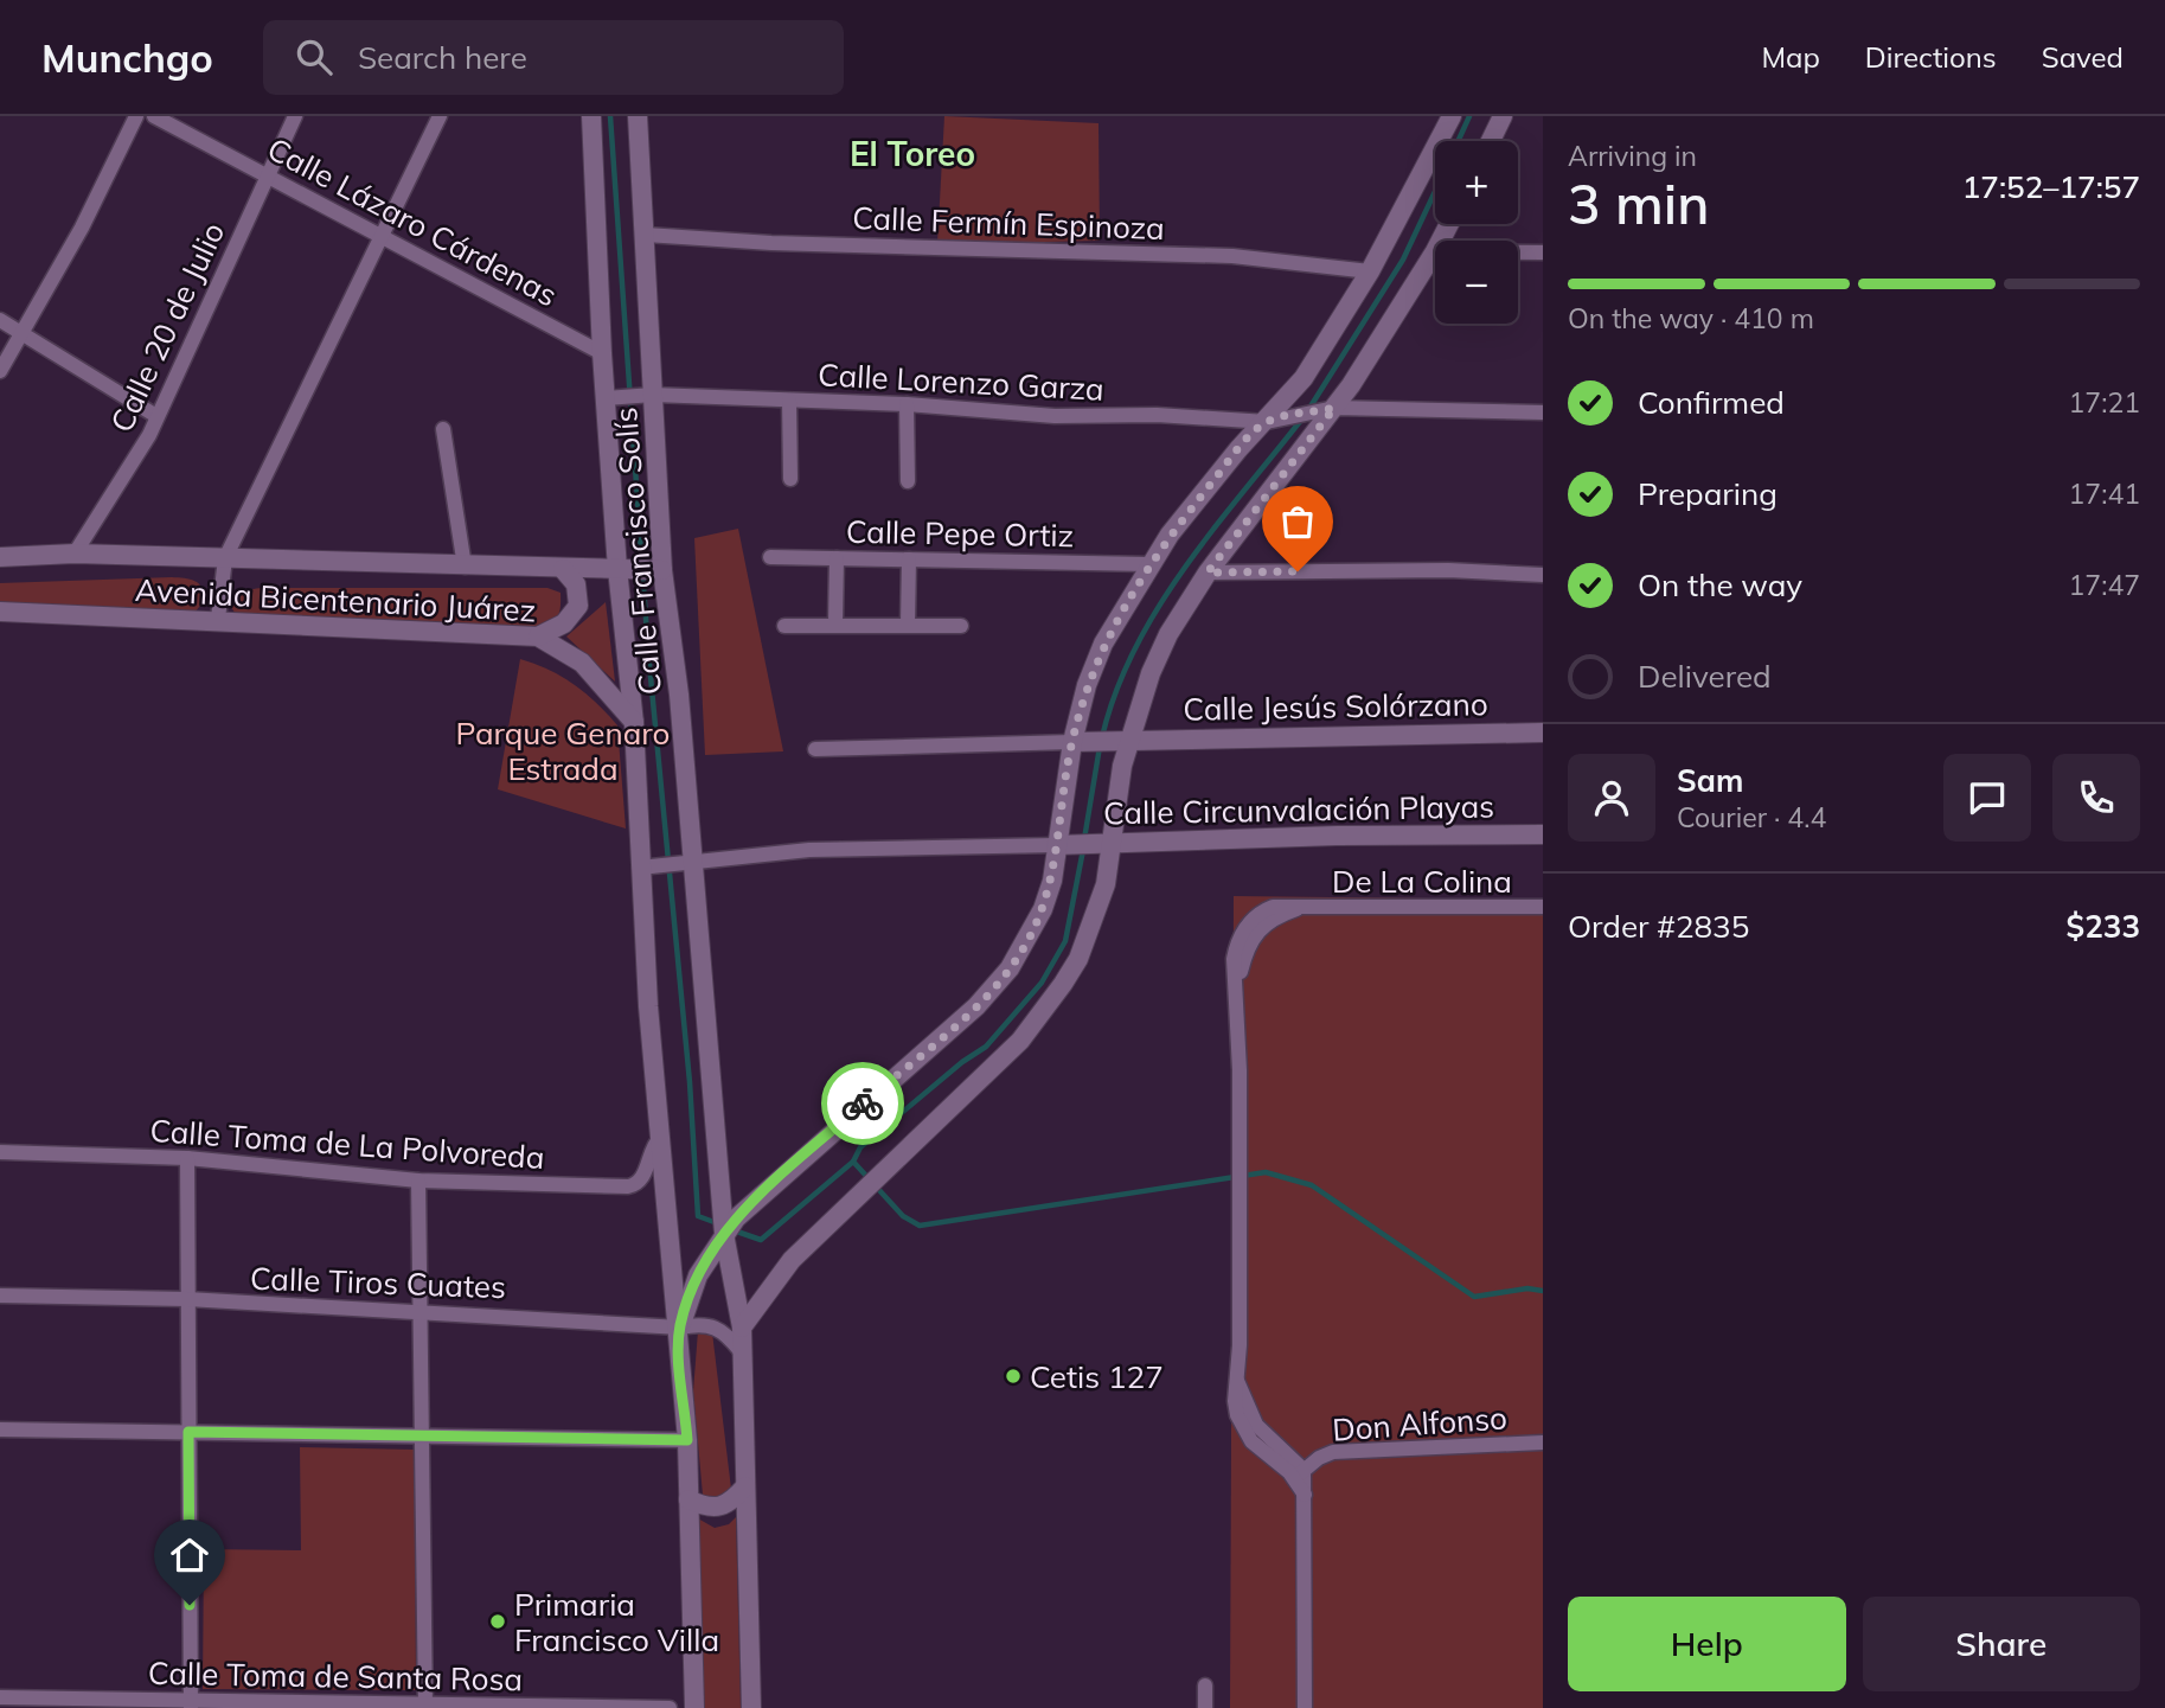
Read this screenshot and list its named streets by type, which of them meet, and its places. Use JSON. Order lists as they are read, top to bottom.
{
  "streets": {
    "main road": [
      "Calle Francisco Solís",
      "Avenida Bicentenario Juárez",
      "Calle Jesús Solórzano",
      "Calle Circunvalación Playas"
    ],
    "street": [
      "Calle Lázaro Cárdenas",
      "Calle Fermín Espinoza",
      "Calle 20 de Julio",
      "Calle Lorenzo Garza",
      "Calle Pepe Ortiz",
      "De La Colina",
      "Calle Toma de La Polvoreda",
      "Calle Tiros Cuates",
      "Don Alfonso",
      "Calle Toma de Santa Rosa"
    ]
  },
  "crossings": [
    ["Calle Lázaro Cárdenas", "Calle 20 de Julio"],
    ["Calle Lázaro Cárdenas", "Calle Francisco Solís"],
    ["Calle Fermín Espinoza", "Calle Francisco Solís"],
    ["Calle 20 de Julio", "Avenida Bicentenario Juárez"],
    ["Calle Lorenzo Garza", "Calle Francisco Solís"],
    ["Calle Francisco Solís", "Avenida Bicentenario Juárez"],
    ["Calle Francisco Solís", "Calle Toma de La Polvoreda"],
    ["Calle Francisco Solís", "Calle Tiros Cuates"],
    ["De La Colina", "Don Alfonso"]
  ],
  "districts": ["El Toreo"],
  "parks": ["Parque Genaro Estrada"],
  "places": ["Cetis 127", "Primaria Francisco Villa"],
  "page": {
    "header": "Munchgo",
    "search": "Search here",
    "nav": ["Map", "Directions", "Saved"],
    "heading": ["3 min", "Arriving in", "17:52–17:57"],
    "panel": [
      "Sam",
      "Courier · 4.4",
      "Order #2835",
      "$233"
    ],
    "map_buttons": ["+", "−"],
    "bar": "On the way · 410 m",
    "list": [
      ["Confirmed", "17:21"],
      ["Preparing", "17:41"],
      ["On the way", "17:47"],
      "Delivered"
    ],
    "buttons": ["Help", "Share"]
  }
}
